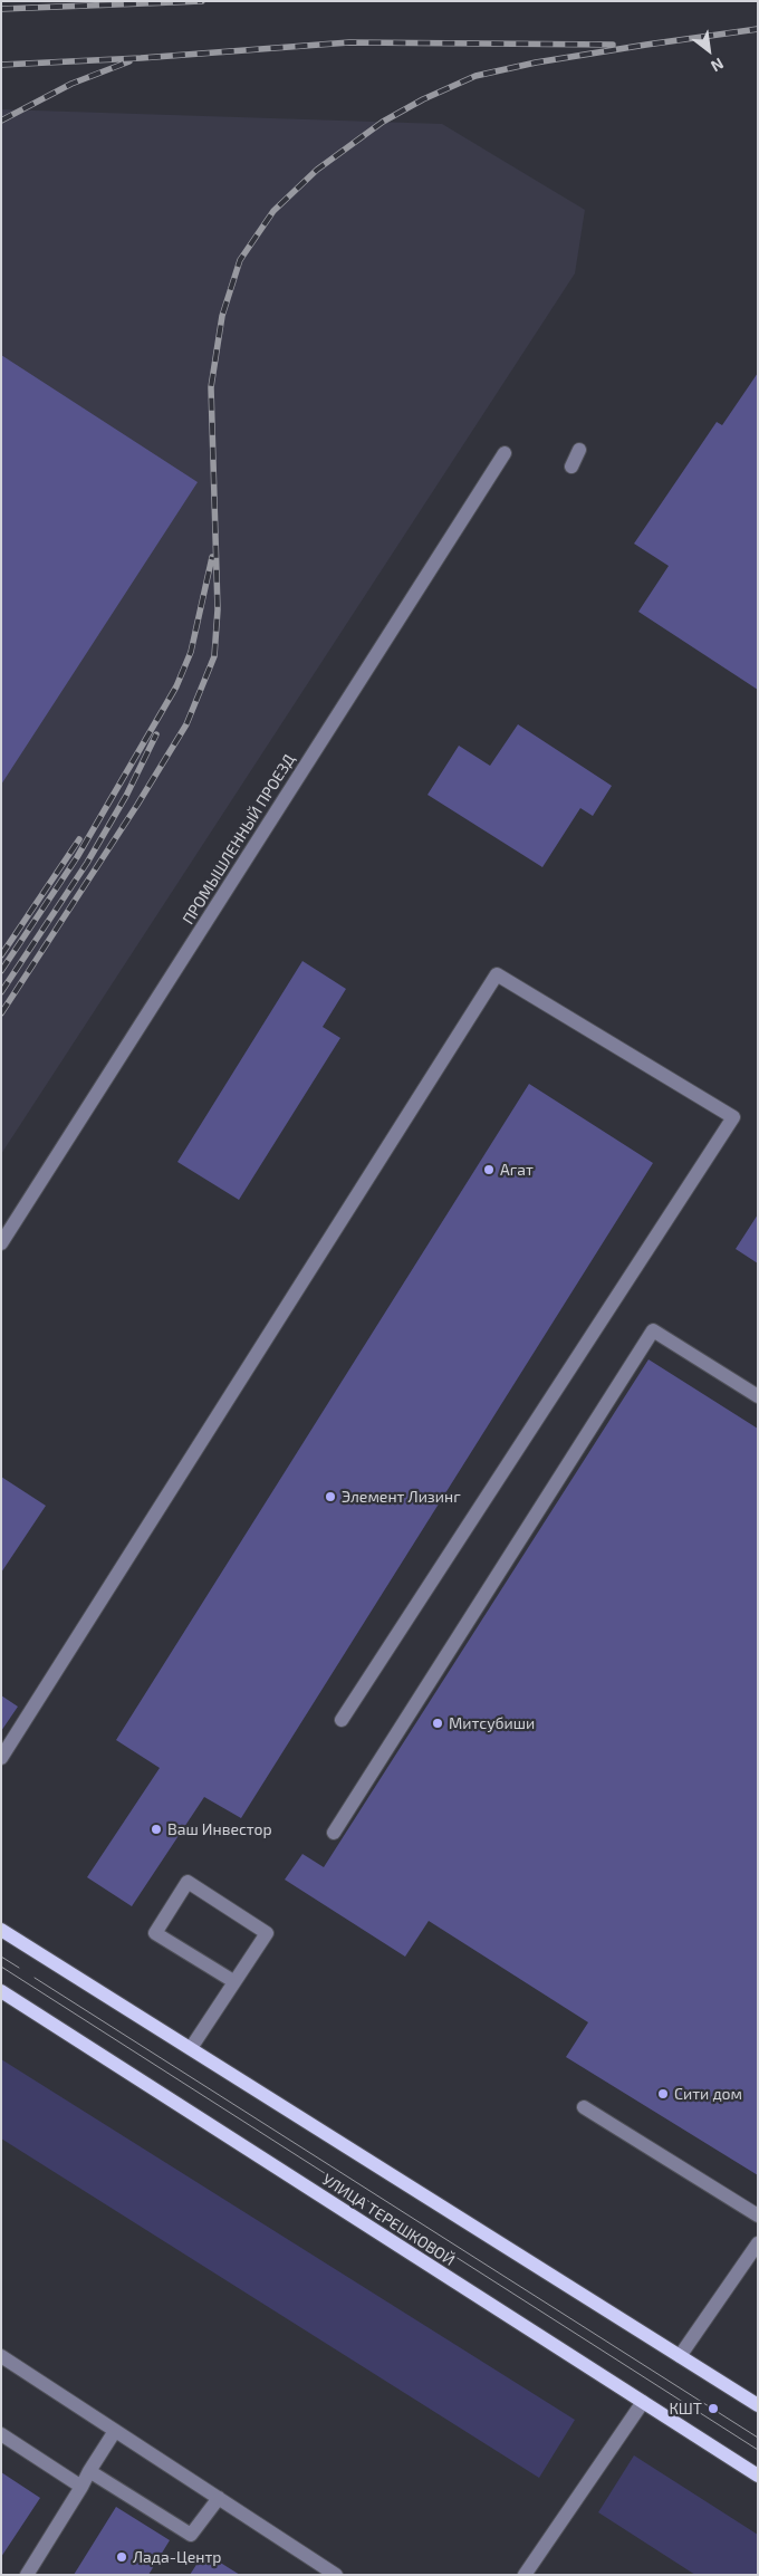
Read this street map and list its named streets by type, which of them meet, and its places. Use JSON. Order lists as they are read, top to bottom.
{
  "streets": {
    "main road": ["УЛИЦА ТЕРЕШКОВОЙ"],
    "lane": ["ПРОМЫШЛЕННЫЙ ПРОЕЗД"]
  },
  "places": [
    "Агат",
    "Элемент Лизинг",
    "Митсубиши",
    "Ваш Инвестор",
    "Сити дом",
    "КШТ",
    "Лада-Центр"
  ],
  "north": "bottom right"
}
